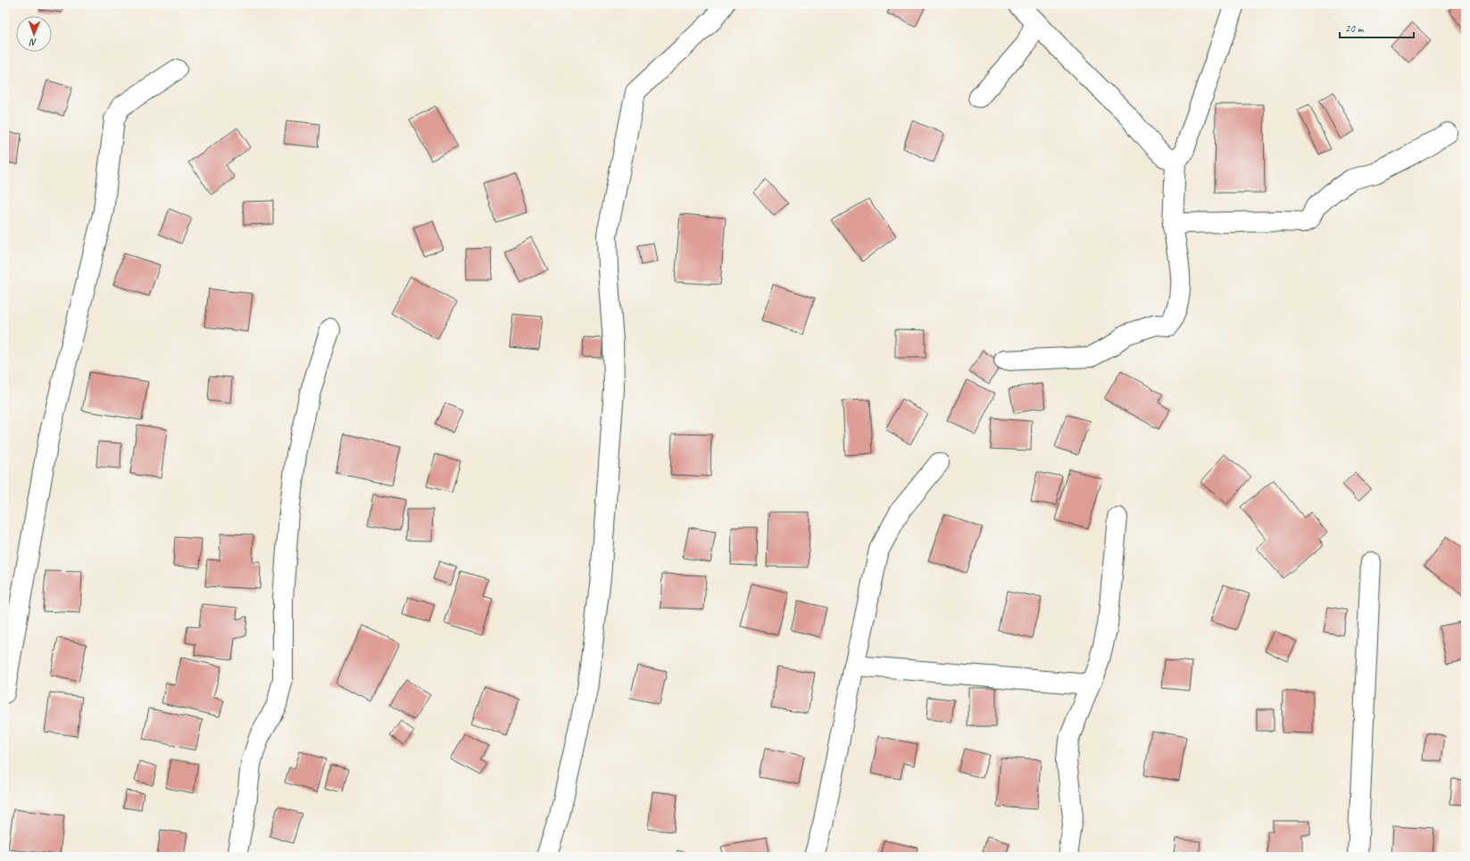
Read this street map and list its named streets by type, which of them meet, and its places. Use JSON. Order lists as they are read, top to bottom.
{
  "scale_bar": "20 m",
  "north": "bottom"
}
